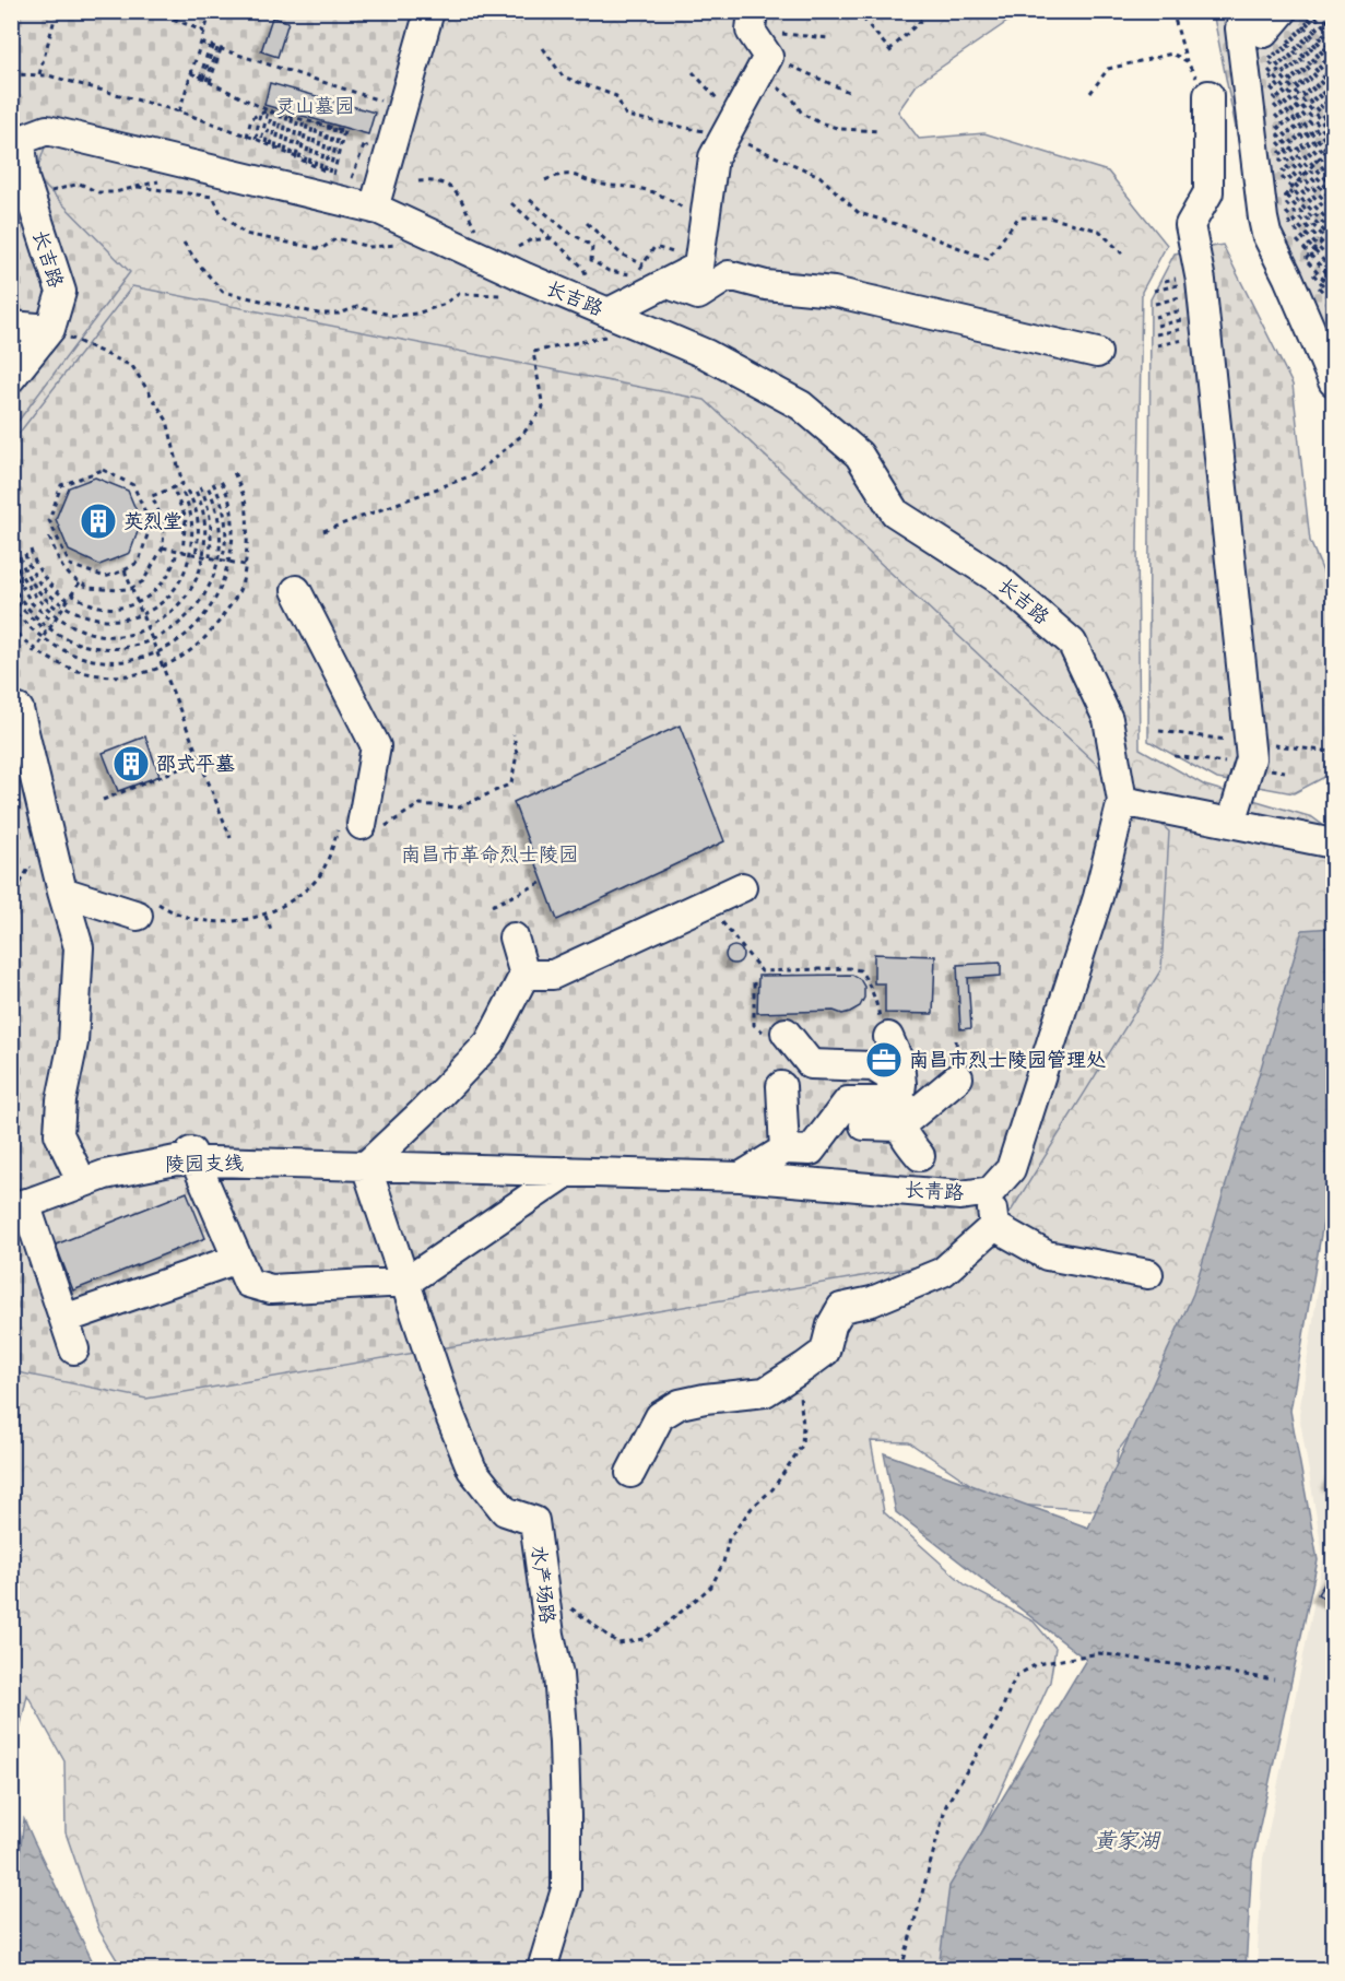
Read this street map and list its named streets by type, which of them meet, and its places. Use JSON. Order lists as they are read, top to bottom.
{
  "streets": {
    "street": [
      "长吉路",
      "陵园支线",
      "长青路",
      "水产场路"
    ]
  },
  "crossings": [
    ["长吉路", "长青路"],
    ["陵园支线", "长青路"],
    ["陵园支线", "水产场路"],
    ["长青路", "水产场路"]
  ],
  "water": ["黄家湖"],
  "parks": ["灵山墓园", "南昌市革命烈士陵园"],
  "places": {
    "building": ["英烈堂", "邵式平墓"],
    "office": ["南昌市烈士陵园管理处"]
  }
}
